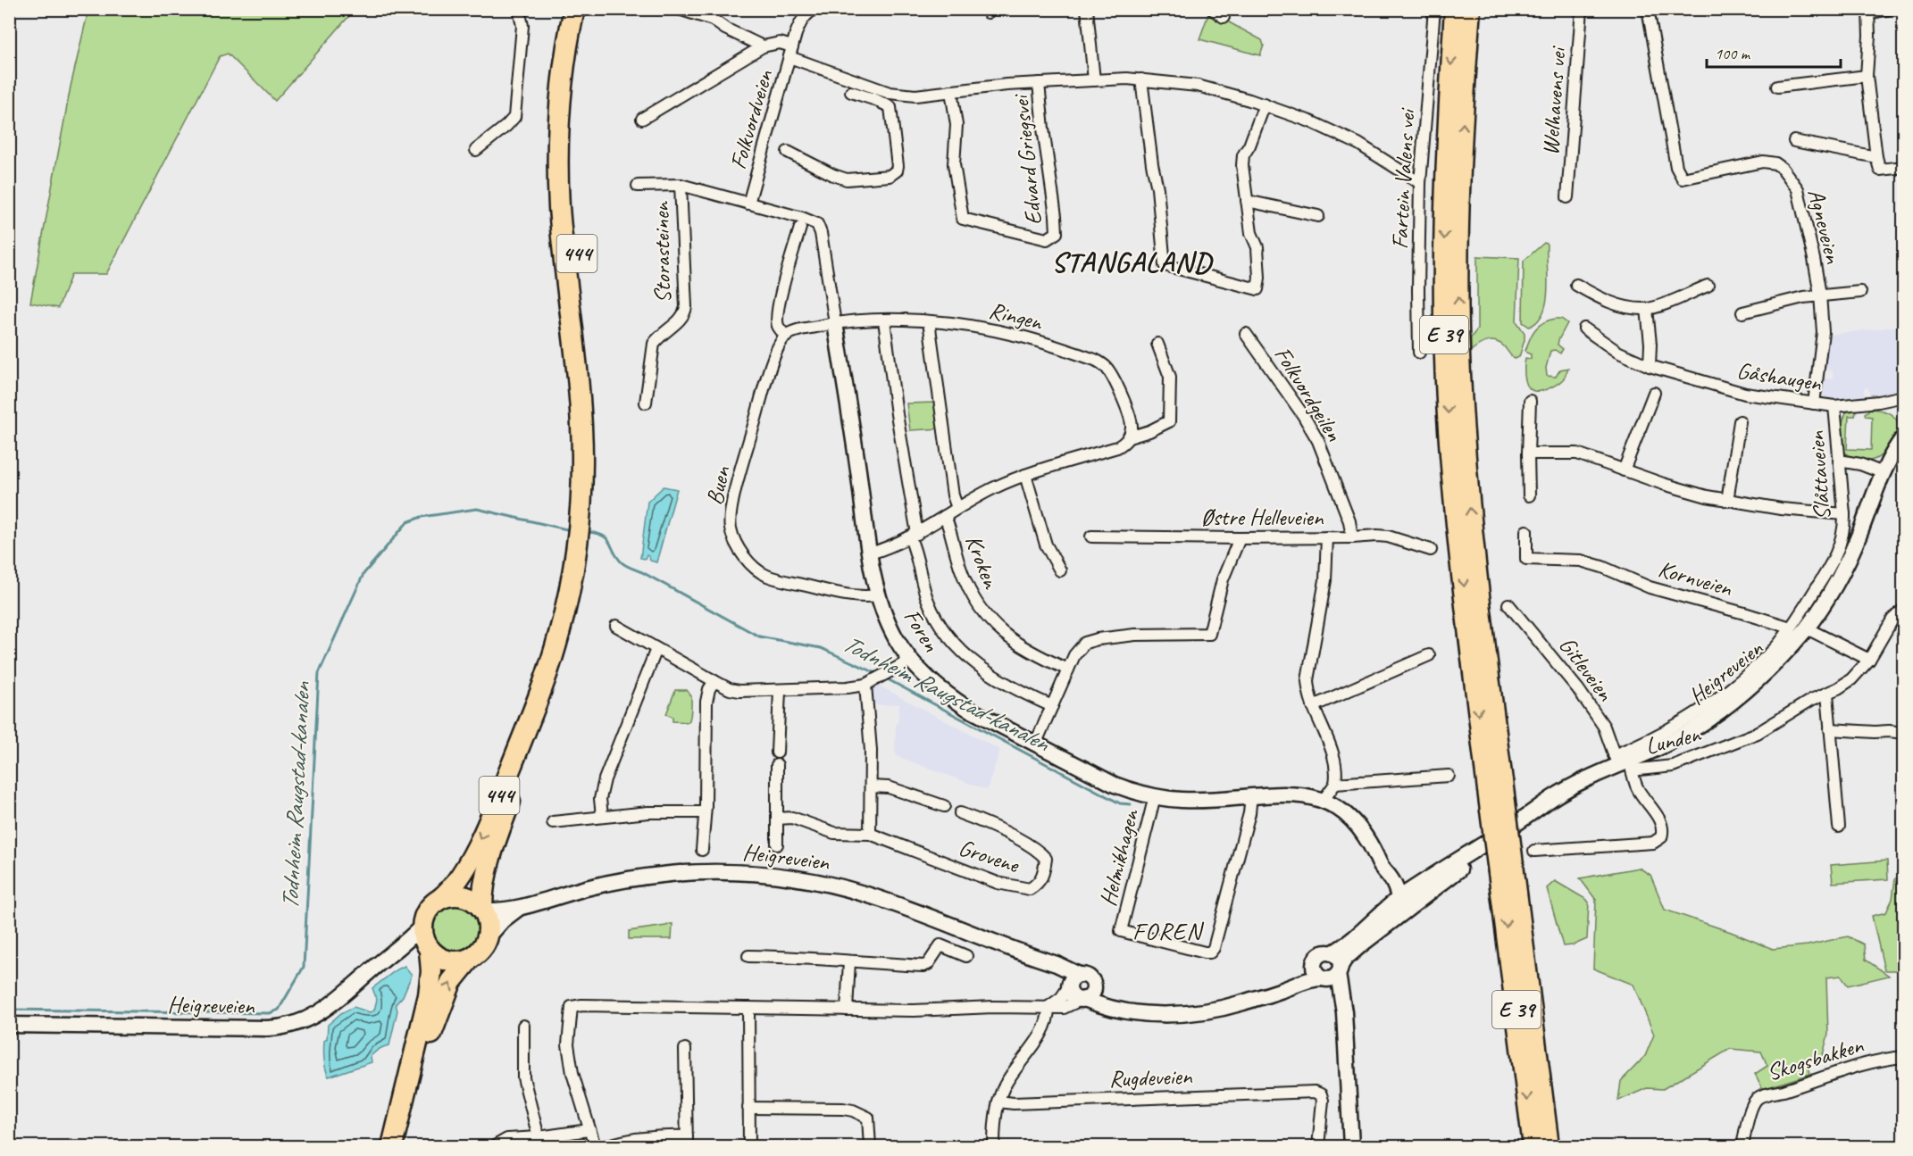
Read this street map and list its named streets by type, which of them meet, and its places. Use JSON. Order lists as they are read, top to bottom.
{
  "streets": {
    "highway": ["444", "E 39"],
    "main road": ["Foren", "Heigreveien"],
    "street": [
      "Welhavens vei",
      "Folkvordveien",
      "Edvard Griegsvei",
      "Fartein Valens vei",
      "Agneveien",
      "Storasteinen",
      "Ringen",
      "Gåshaugen",
      "Folkvordgeilen",
      "Slåttaveien",
      "Buen",
      "Østre Helleveien",
      "Kroken",
      "Kornveien",
      "Gitleveien",
      "Lunden",
      "Grovene",
      "Helmikhagen",
      "Skogsbakken",
      "Rugdeveien"
    ]
  },
  "crossings": [
    ["Folkvordveien", "Edvard Griegsvei"],
    ["Folkvordveien", "Foren"],
    ["Edvard Griegsvei", "Fartein Valens vei"],
    ["Agneveien", "Gåshaugen"],
    ["444", "Heigreveien"],
    ["Ringen", "Kroken"],
    ["Ringen", "Foren"],
    ["Gåshaugen", "Slåttaveien"],
    ["Folkvordgeilen", "Østre Helleveien"],
    ["Slåttaveien", "Kornveien"],
    ["Slåttaveien", "Gitleveien"],
    ["Slåttaveien", "Heigreveien"],
    ["Buen", "Foren"],
    ["Foren", "Heigreveien"],
    ["Foren", "Helmikhagen"],
    ["Gitleveien", "Heigreveien"]
  ],
  "districts": ["STANGALAND", "FOREN"],
  "water": ["Todnheim Raugstad-kanalen"],
  "scale_bar": "100 m"
}
